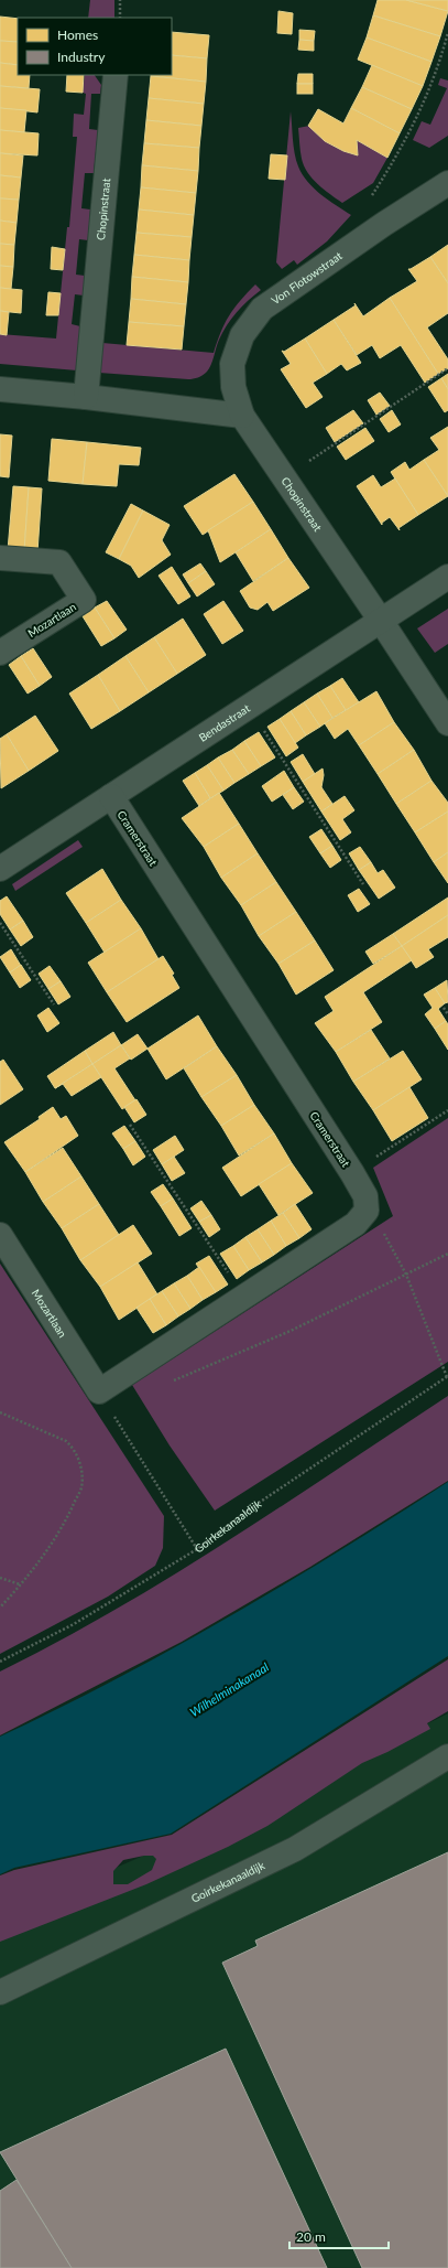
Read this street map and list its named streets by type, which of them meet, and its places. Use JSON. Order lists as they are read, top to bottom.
{
  "streets": {
    "street": [
      "Chopinstraat",
      "Von Flotowstraat",
      "Mozartlaan",
      "Bendastraat",
      "Cramerstraat",
      "Goirkekanaaldijk"
    ]
  },
  "crossings": [
    ["Chopinstraat", "Von Flotowstraat"],
    ["Chopinstraat", "Bendastraat"],
    ["Bendastraat", "Cramerstraat"]
  ],
  "water": ["Wilhelminakanaal"],
  "legend": ["Homes", "Industry"],
  "scale_bar": "20 m"
}
